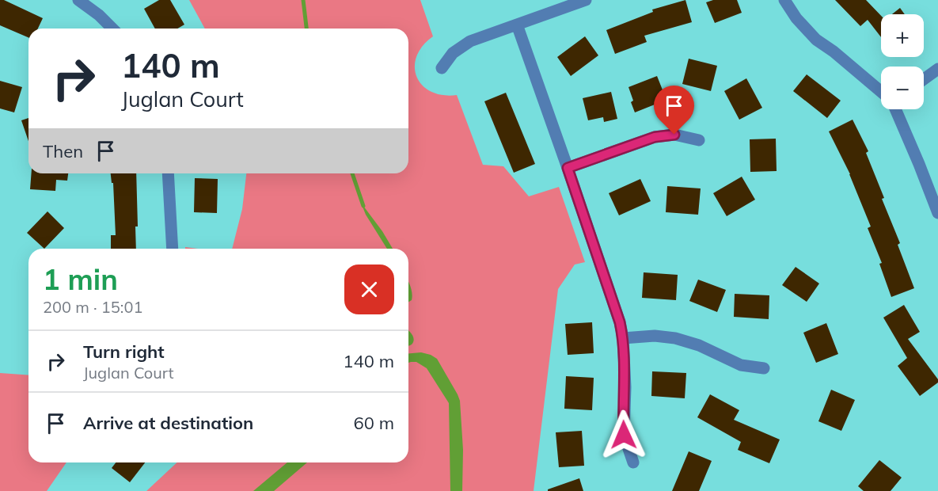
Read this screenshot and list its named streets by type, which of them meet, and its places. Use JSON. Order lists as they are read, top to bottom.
{
  "page": {
    "map_buttons": ["+", "−"],
    "turn": ["140 m", "Juglan Court"],
    "then": "Then",
    "heading": ["1 min", "200 m · 15:01"],
    "list": [
      {
        "name": "Turn right",
        "note": "Juglan Court",
        "value": "140 m"
      },
      {
        "name": "Arrive at destination",
        "value": "60 m"
      }
    ]
  }
}
